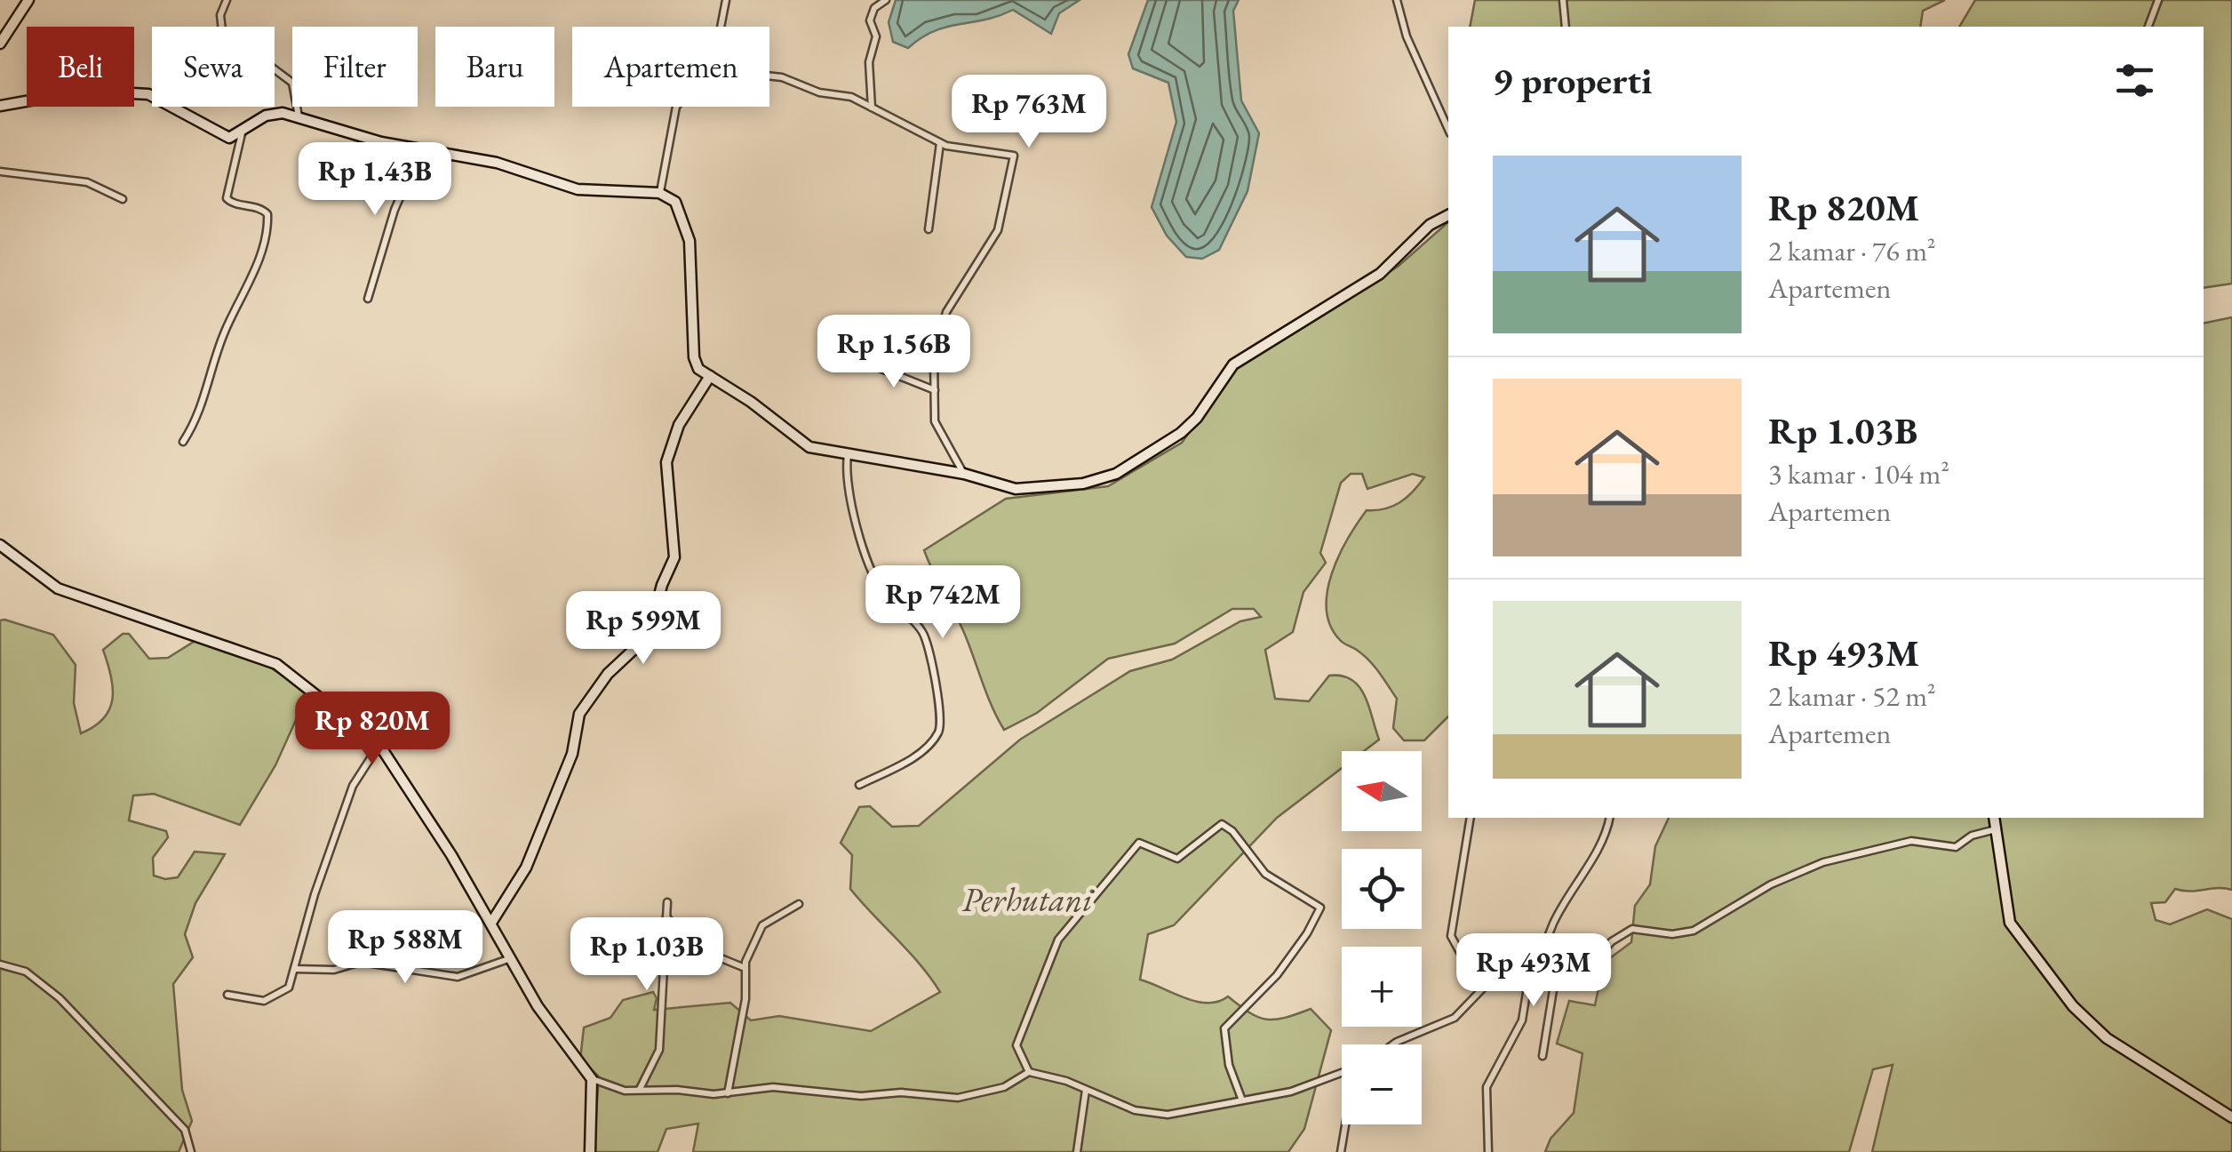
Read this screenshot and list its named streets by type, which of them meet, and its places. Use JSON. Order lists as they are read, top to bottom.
{
  "parks": ["Perhutani"],
  "north": "left",
  "page": {
    "chip": [
      "Beli",
      "Sewa",
      "Filter",
      "Baru",
      "Apartemen"
    ],
    "heading": "9 properti",
    "price": [
      "Rp 763M",
      "Rp 1.43B",
      "Rp 1.56B",
      "Rp 742M",
      "Rp 599M",
      "Rp 820M",
      "Rp 588M",
      "Rp 1.03B",
      "Rp 493M"
    ],
    "list": [
      {
        "name": "Rp 820M",
        "note": "2 kamar · 76 m² · Apartemen"
      },
      {
        "name": "Rp 1.03B",
        "note": "3 kamar · 104 m² · Apartemen"
      },
      {
        "name": "Rp 493M",
        "note": "2 kamar · 52 m² · Apartemen"
      }
    ],
    "map_buttons": ["+", "−"]
  }
}
